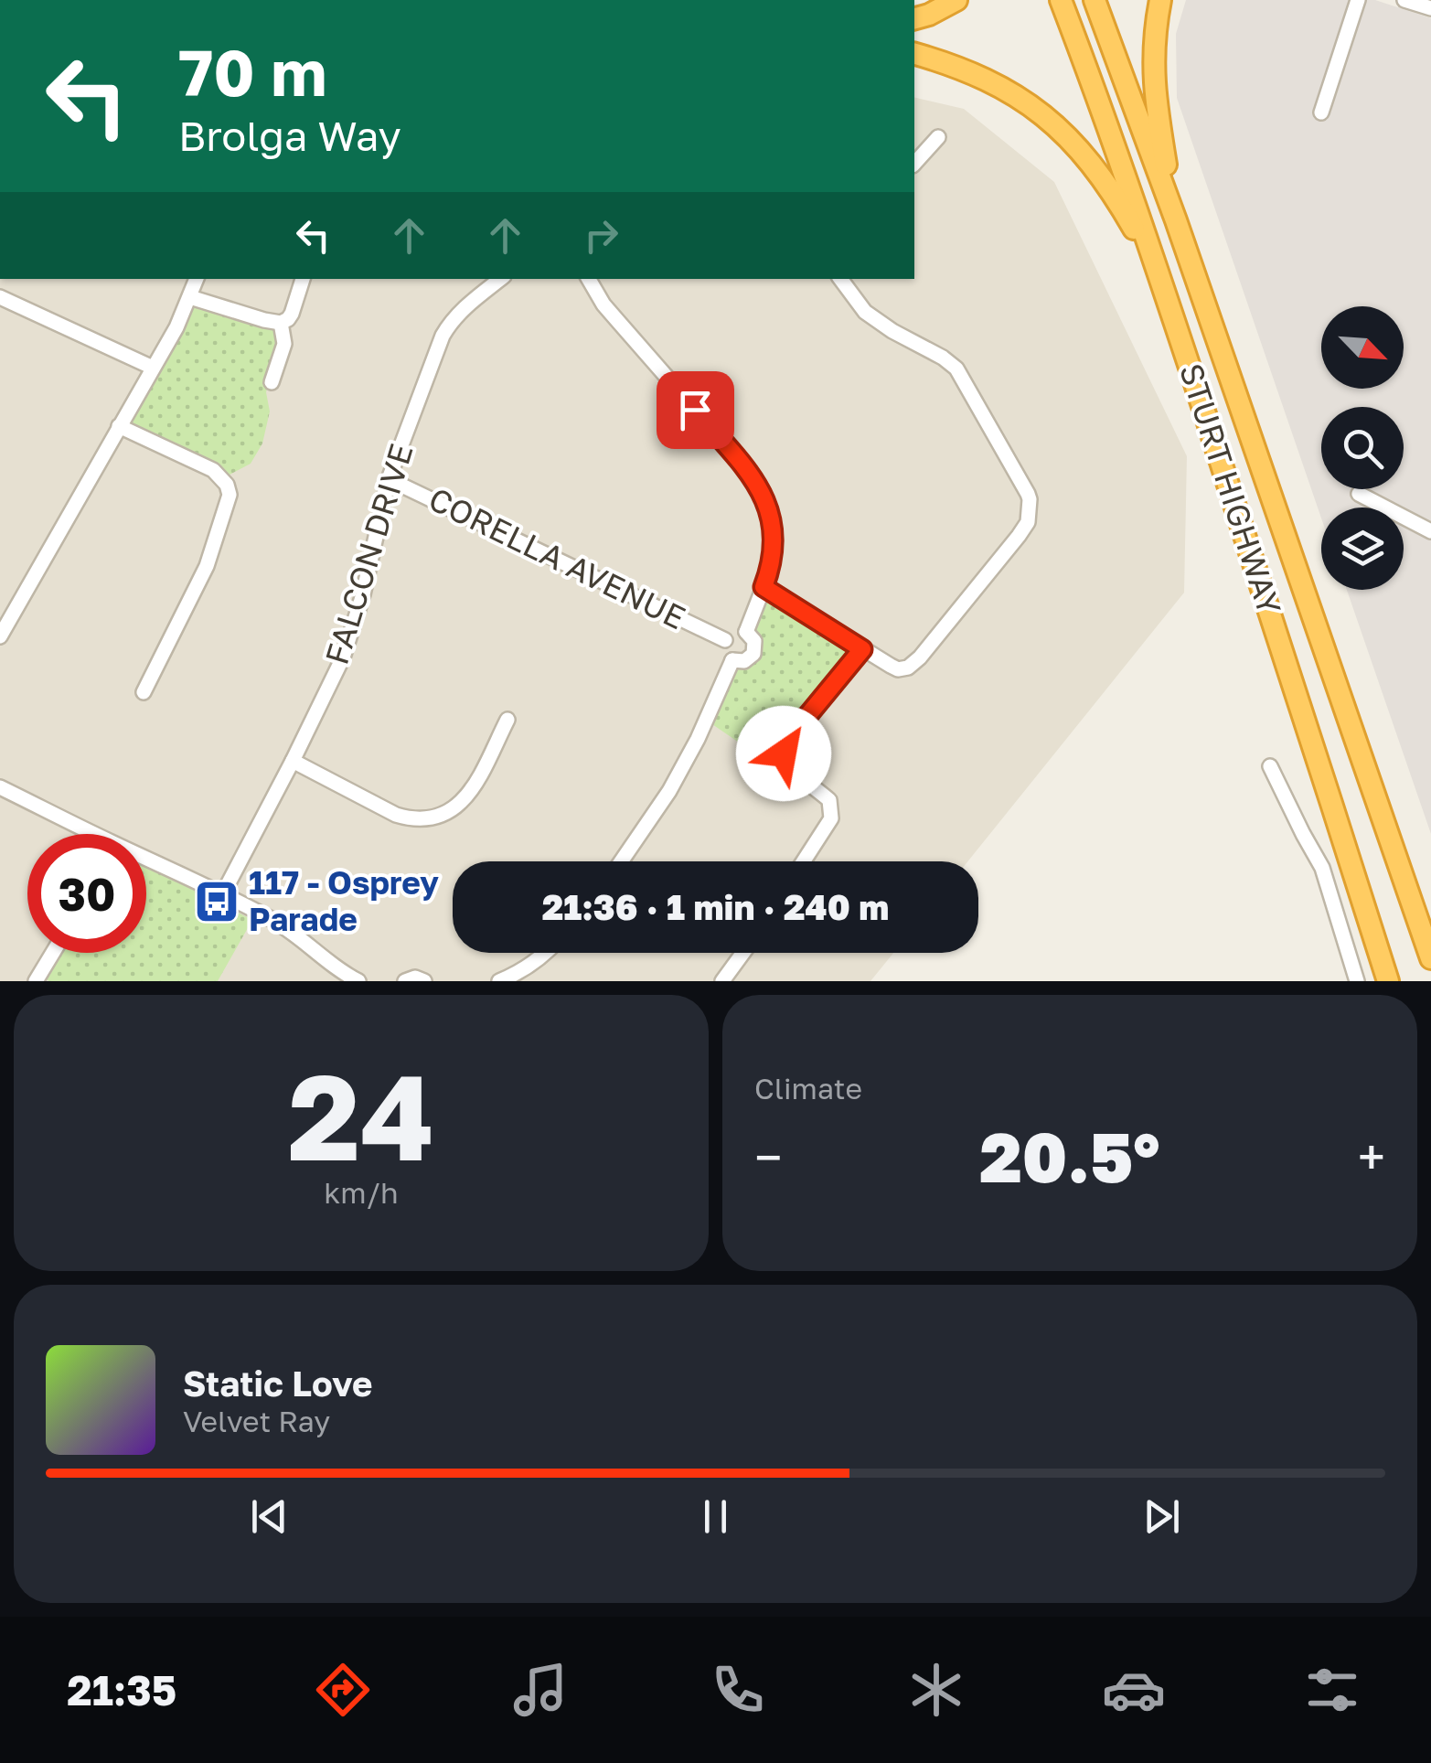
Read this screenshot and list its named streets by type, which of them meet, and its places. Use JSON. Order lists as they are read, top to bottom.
{
  "streets": {
    "highway": ["STURT HIGHWAY"],
    "street": ["FALCON DRIVE", "CORELLA AVENUE"]
  },
  "crossings": [
    ["FALCON DRIVE", "CORELLA AVENUE"]
  ],
  "places": {
    "bus stop": ["117 - Osprey Parade"]
  },
  "north": "bottom right",
  "page": {
    "turn": ["70 m", "Brolga Way"],
    "limit": "30",
    "trip": "21:36 · 1 min · 240 m",
    "tile": [
      ["24", "km/h"],
      "Climate"
    ],
    "heat": ["−", "20.5°", "+"],
    "song": ["Static Love", "Velvet Ray"],
    "tabs": "21:35"
  }
}
